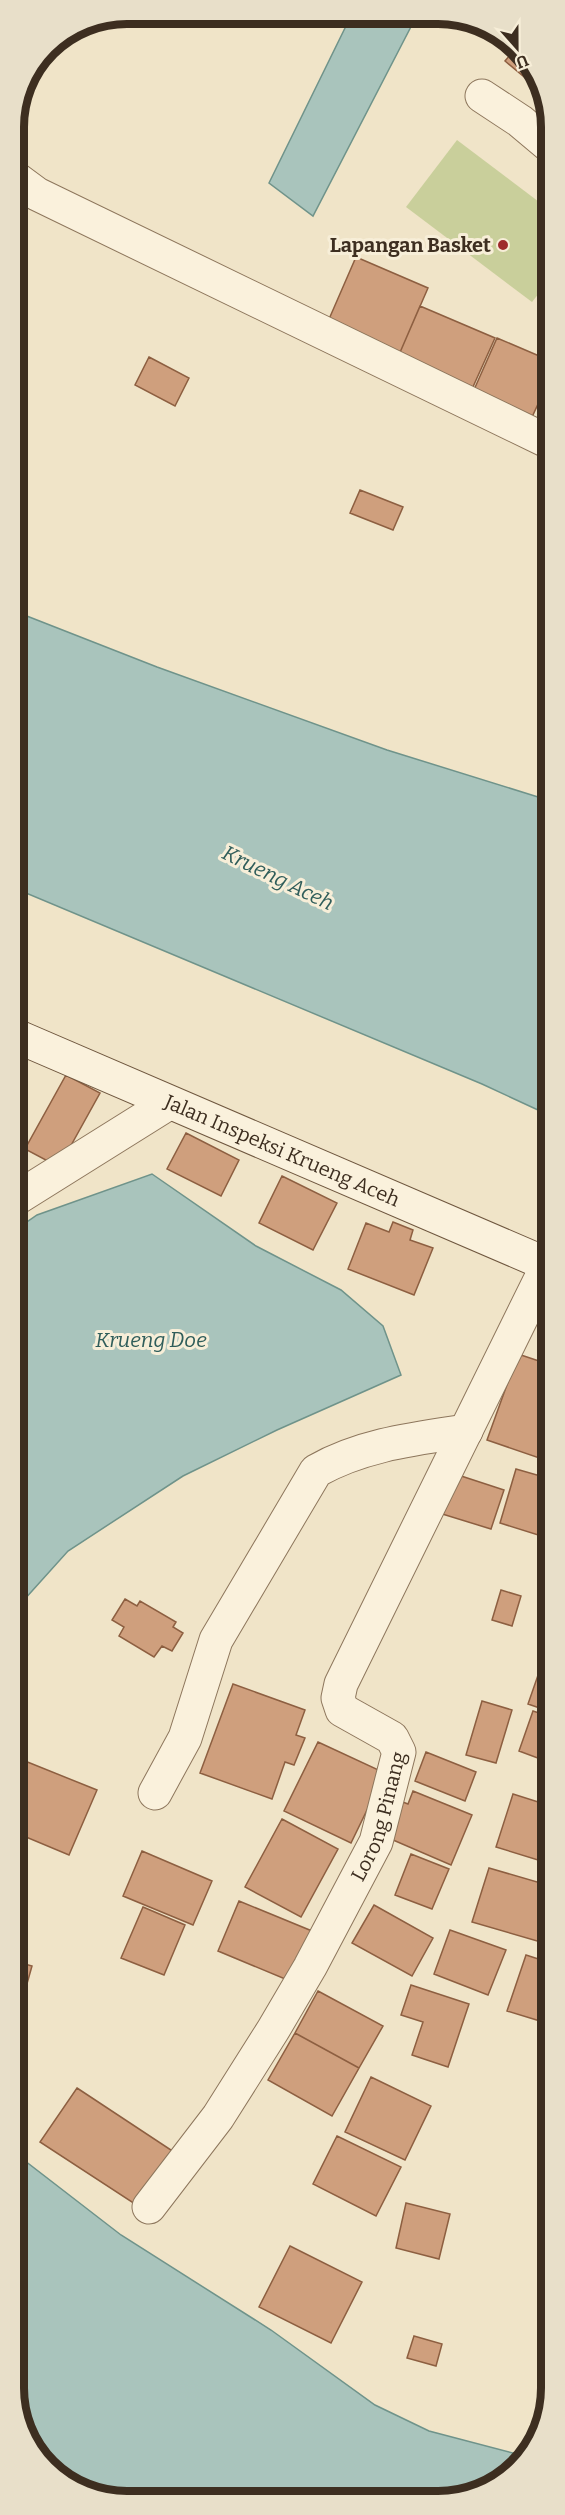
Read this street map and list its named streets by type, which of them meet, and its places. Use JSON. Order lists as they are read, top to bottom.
{
  "streets": {
    "street": ["Jalan Inspeksi Krueng Aceh", "Lorong Pinang"]
  },
  "water": ["Krueng Aceh", "Krueng Doe"],
  "places": ["Lapangan Basket"],
  "north": "bottom"
}
